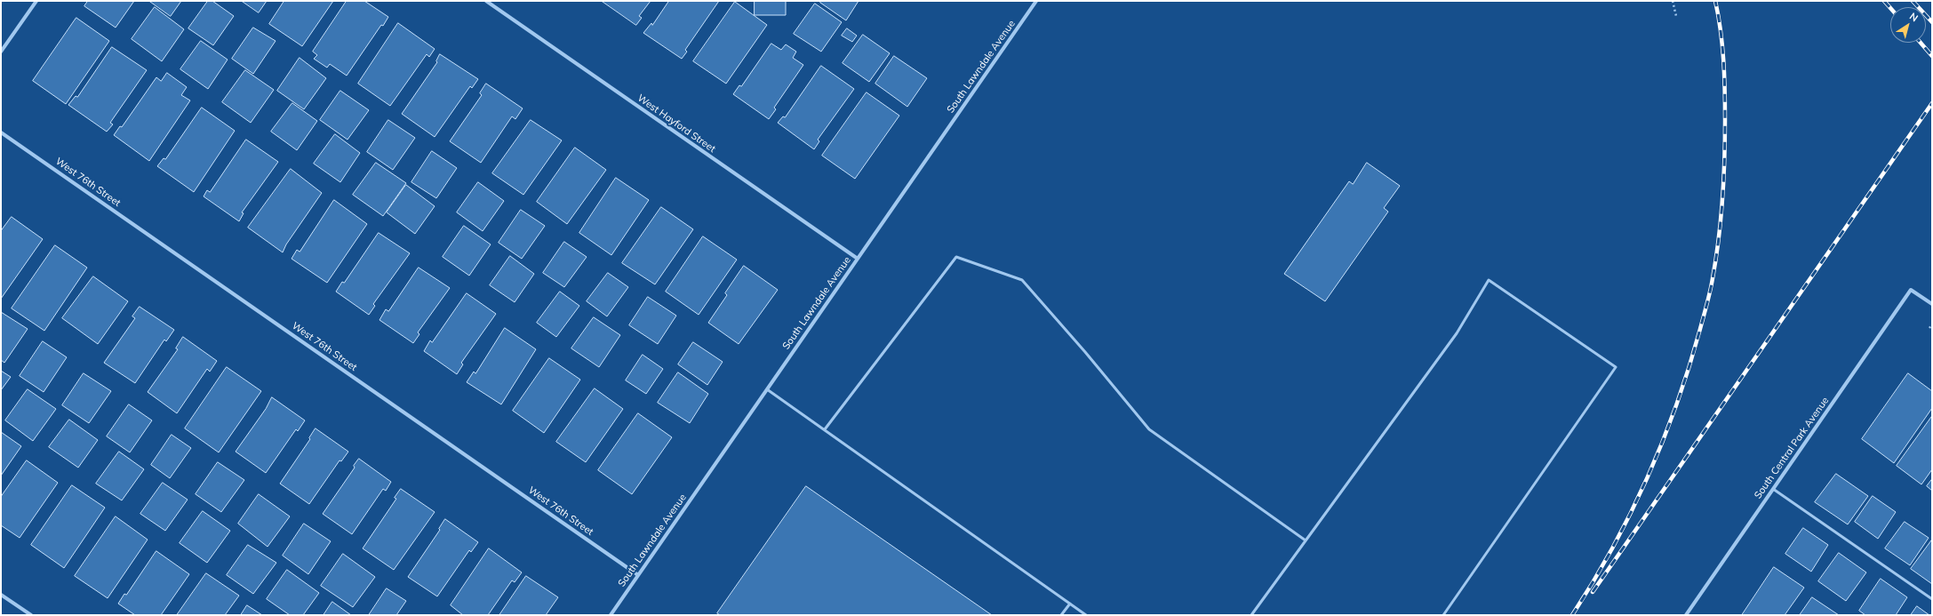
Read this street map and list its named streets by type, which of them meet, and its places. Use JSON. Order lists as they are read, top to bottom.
{
  "streets": {
    "street": [
      "South Lawndale Avenue",
      "West Hayford Street",
      "West 76th Street",
      "South Central Park Avenue"
    ]
  },
  "crossings": [
    ["South Lawndale Avenue", "West Hayford Street"],
    ["South Lawndale Avenue", "West 76th Street"]
  ],
  "north": "top right"
}
